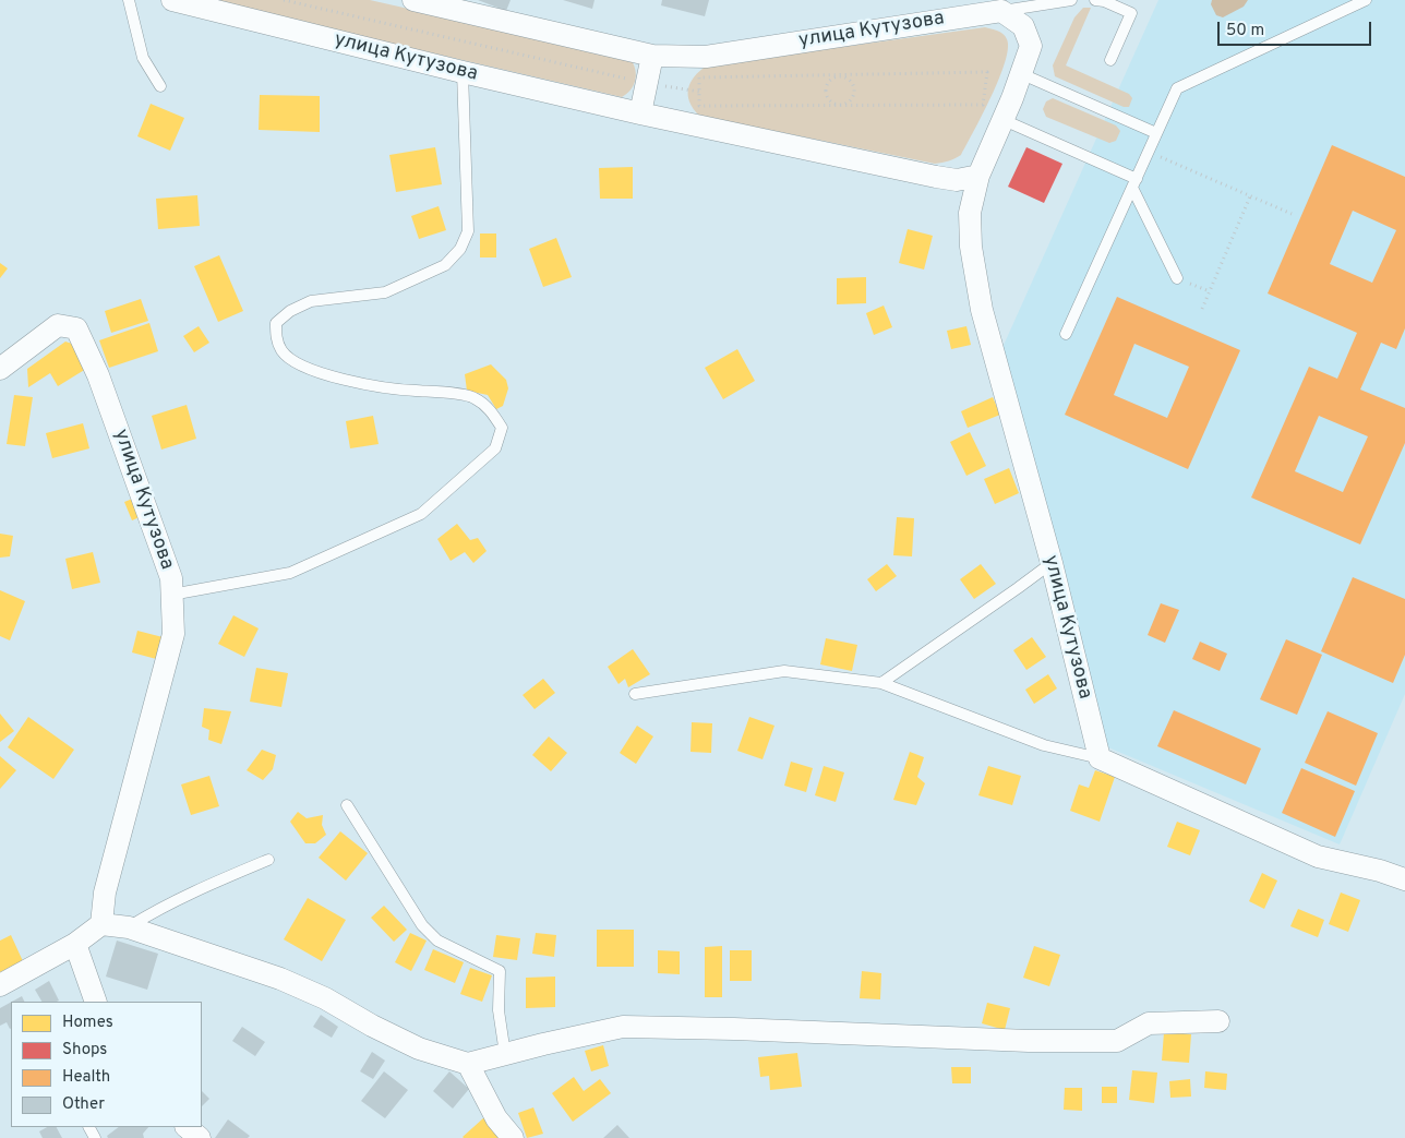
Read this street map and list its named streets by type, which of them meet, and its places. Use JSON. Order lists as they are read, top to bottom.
{
  "streets": {
    "street": ["улица Кутузова"]
  },
  "legend": [
    "Homes",
    "Shops",
    "Health",
    "Other"
  ],
  "scale_bar": "50 m"
}
